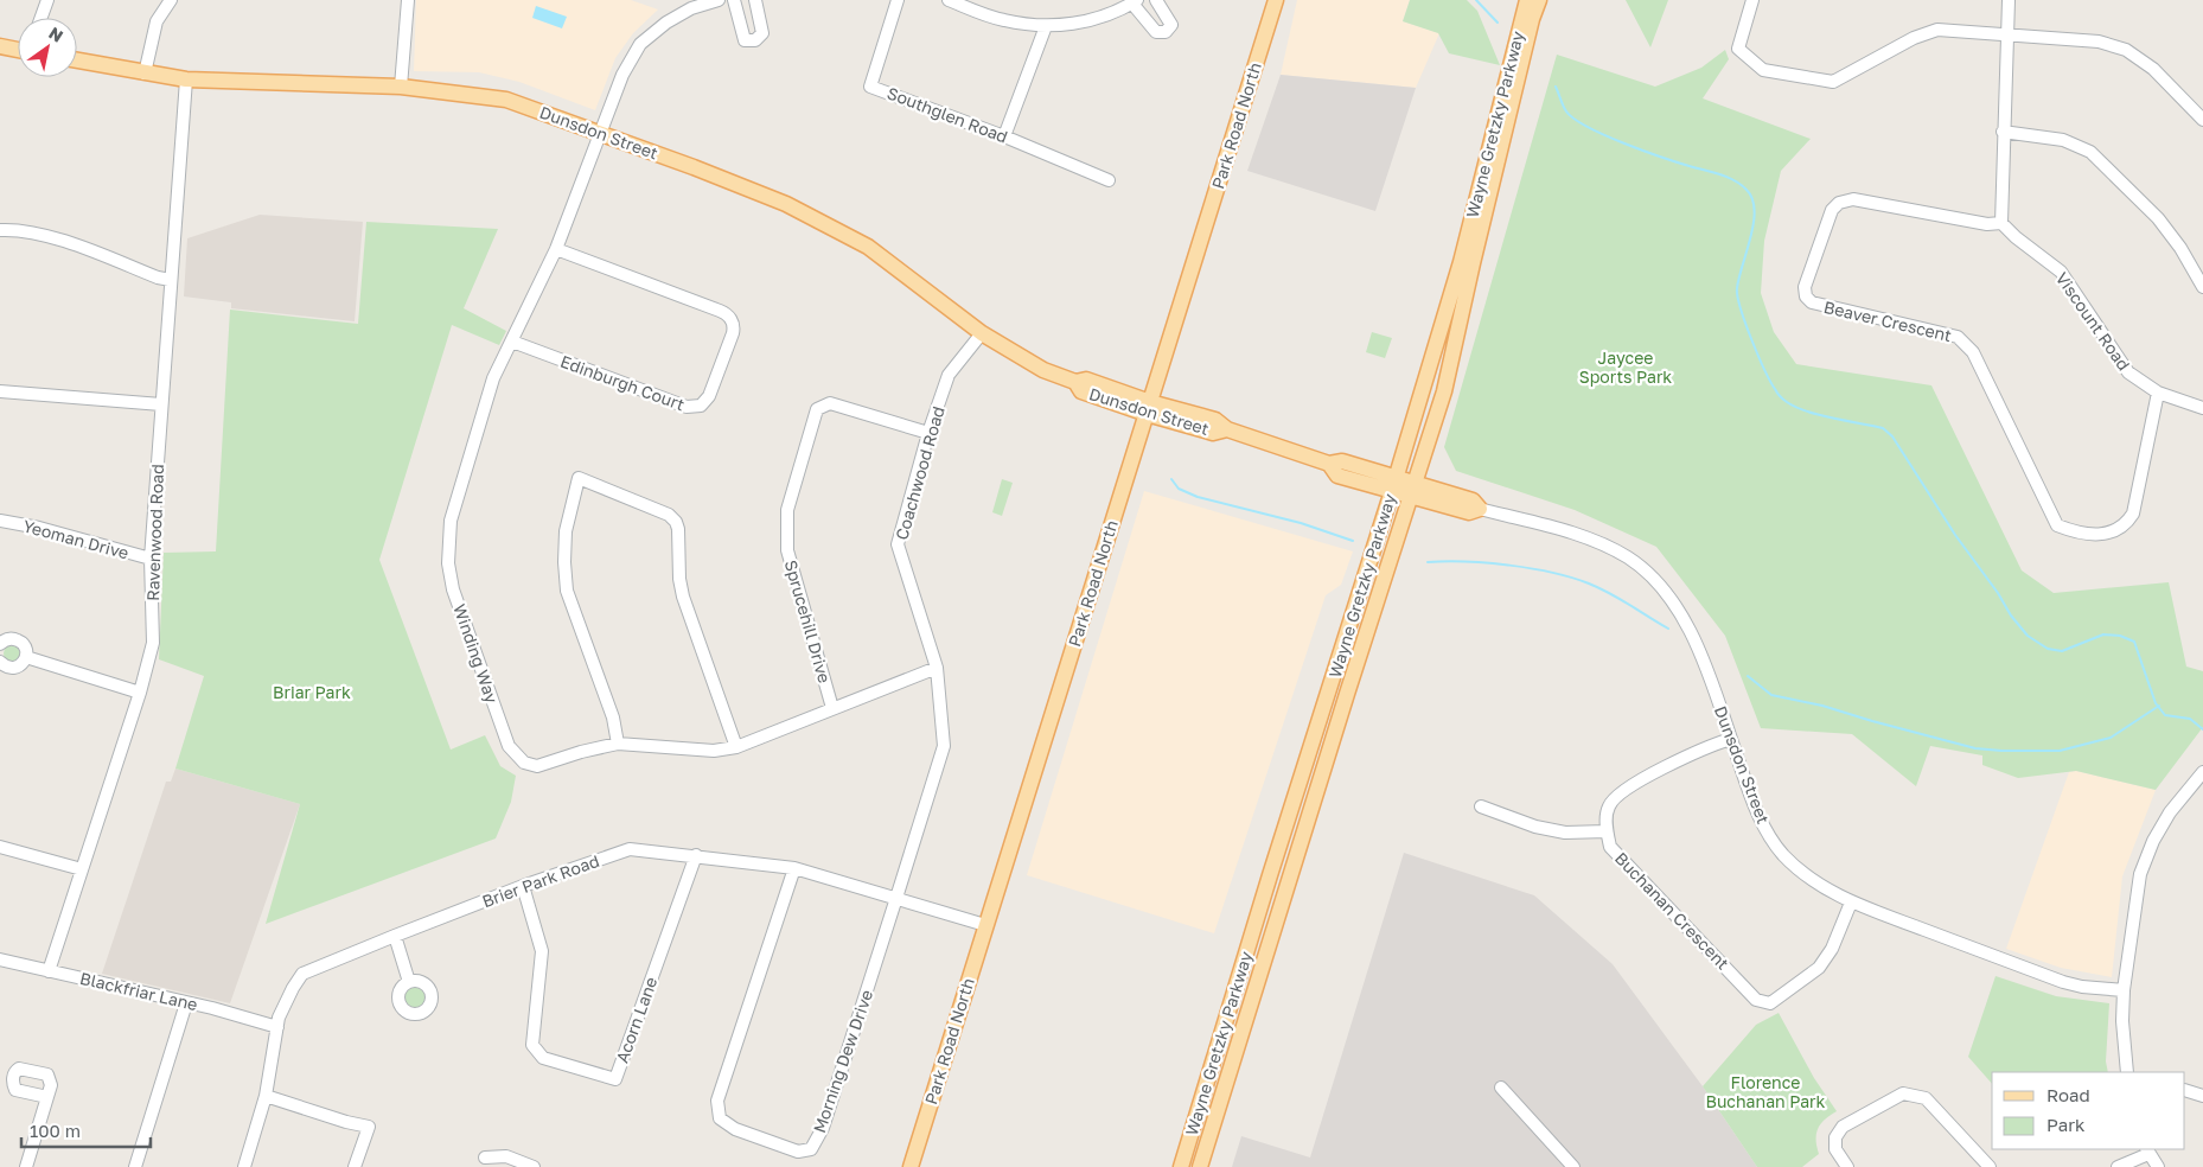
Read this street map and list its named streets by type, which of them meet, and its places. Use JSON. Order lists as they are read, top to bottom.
{
  "streets": {
    "main road": ["Wayne Gretzky Parkway", "Park Road North", "Dunsdon Street"],
    "street": [
      "Southglen Road",
      "Beaver Crescent",
      "Viscount Road",
      "Edinburgh Court",
      "Coachwood Road",
      "Ravenwood Road",
      "Yeoman Drive",
      "Sprucehill Drive",
      "Winding Way",
      "Brier Park Road",
      "Buchanan Crescent",
      "Blackfriar Lane",
      "Acorn Lane",
      "Morning Dew Drive"
    ]
  },
  "crossings": [
    ["Wayne Gretzky Parkway", "Dunsdon Street"],
    ["Park Road North", "Dunsdon Street"],
    ["Park Road North", "Brier Park Road"],
    ["Dunsdon Street", "Coachwood Road"],
    ["Dunsdon Street", "Ravenwood Road"],
    ["Dunsdon Street", "Winding Way"],
    ["Dunsdon Street", "Buchanan Crescent"],
    ["Beaver Crescent", "Viscount Road"],
    ["Edinburgh Court", "Winding Way"],
    ["Coachwood Road", "Sprucehill Drive"],
    ["Coachwood Road", "Winding Way"],
    ["Coachwood Road", "Brier Park Road"],
    ["Coachwood Road", "Morning Dew Drive"],
    ["Ravenwood Road", "Yeoman Drive"],
    ["Ravenwood Road", "Blackfriar Lane"],
    ["Sprucehill Drive", "Winding Way"],
    ["Brier Park Road", "Blackfriar Lane"],
    ["Brier Park Road", "Acorn Lane"],
    ["Brier Park Road", "Morning Dew Drive"]
  ],
  "parks": ["Jaycee Sports Park", "Briar Park", "Florence Buchanan Park"],
  "legend": ["Road", "Park"],
  "scale_bar": "100 m",
  "north": "top right"
}
